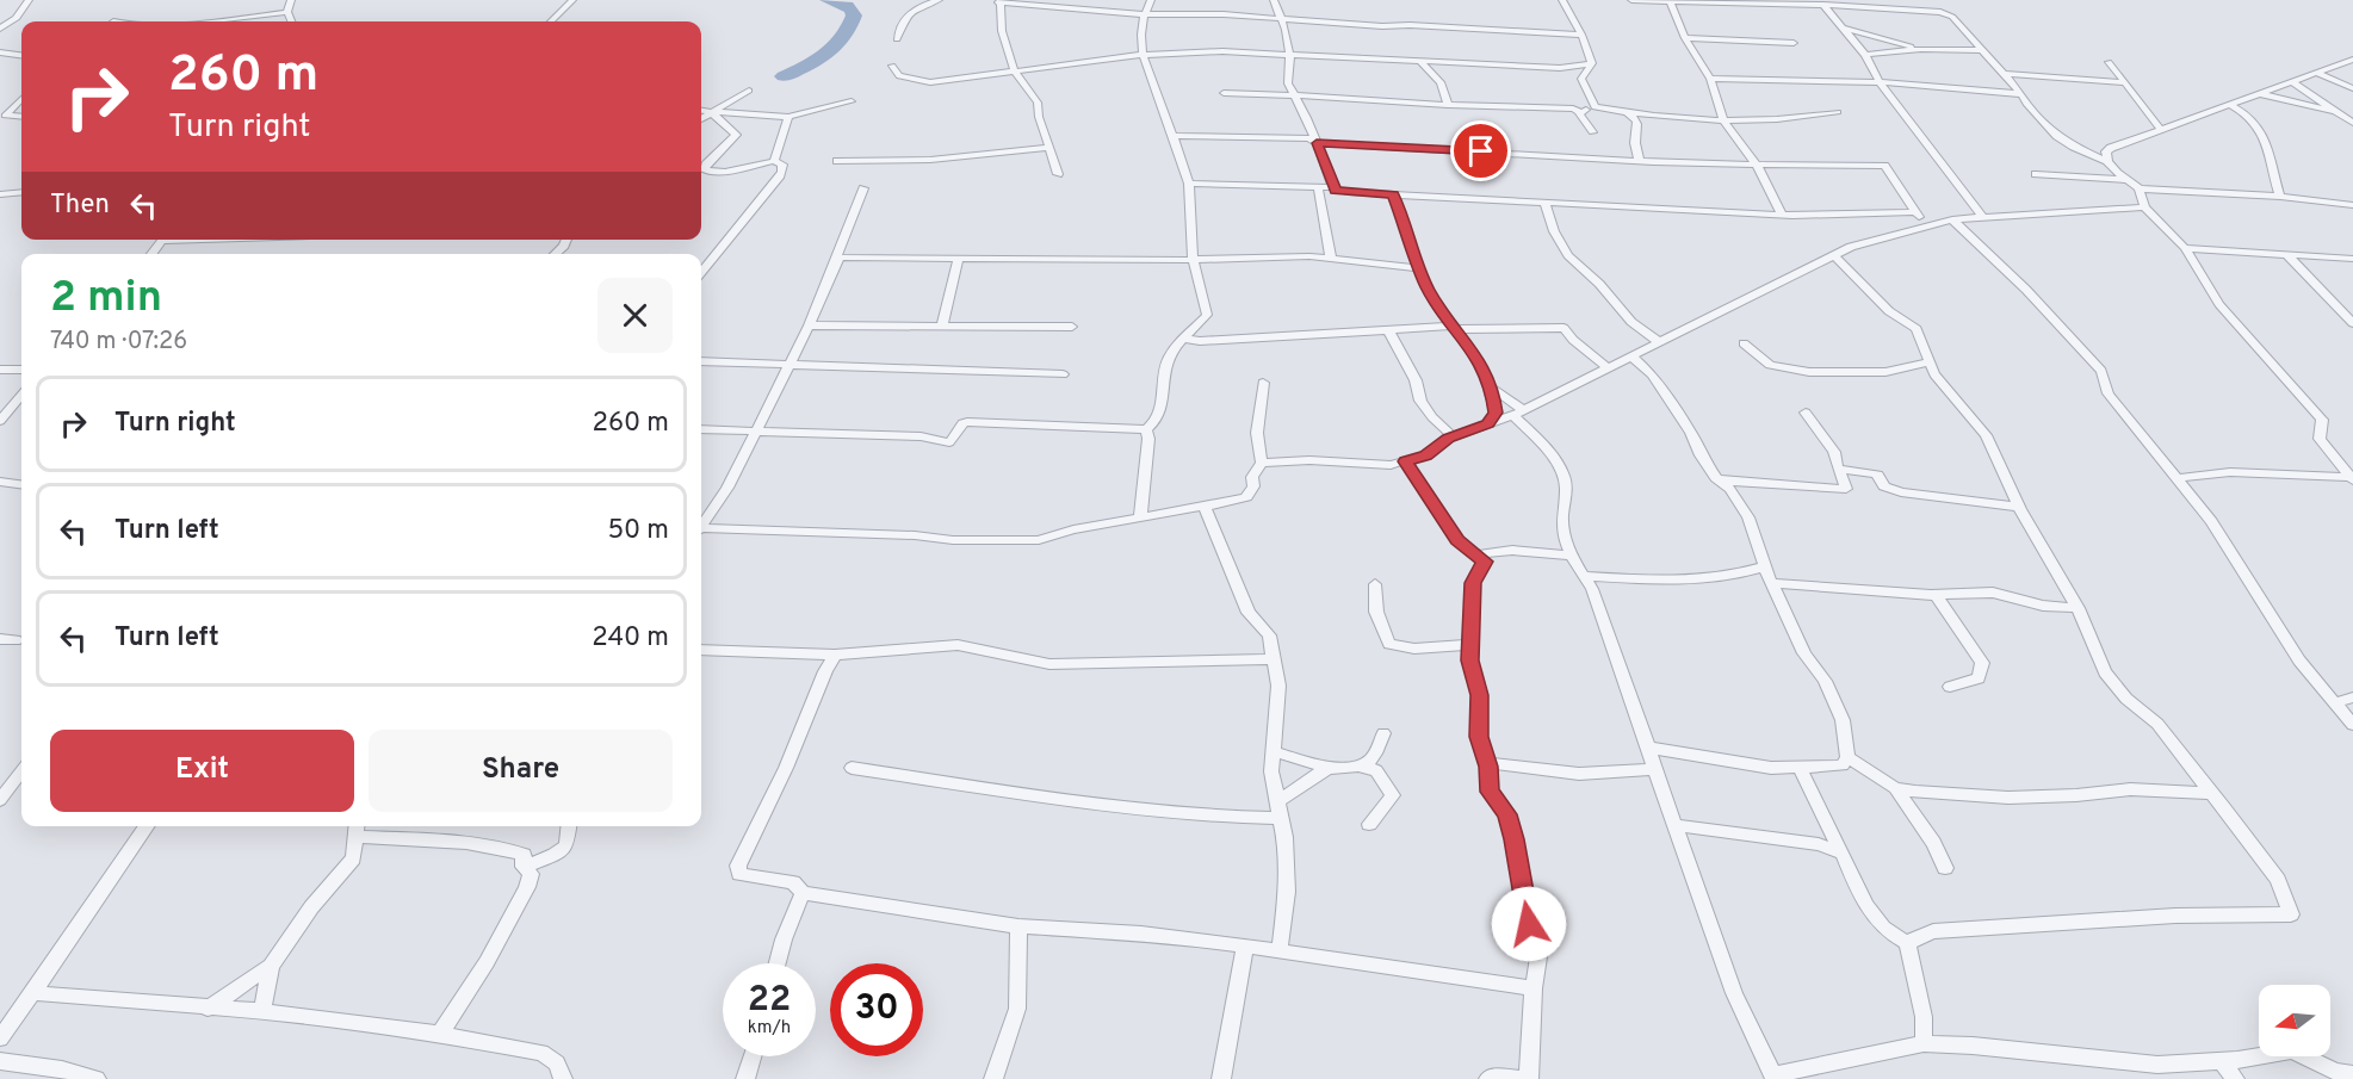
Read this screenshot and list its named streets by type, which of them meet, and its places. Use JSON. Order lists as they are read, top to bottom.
{
  "north": "left",
  "page": {
    "turn": ["260 m", "Turn right"],
    "then": "Then",
    "heading": ["2 min", "740 m · 07:26"],
    "list": [
      {
        "name": "Turn right",
        "value": "260 m"
      },
      {
        "name": "Turn left",
        "value": "50 m"
      },
      {
        "name": "Turn left",
        "value": "240 m"
      }
    ],
    "buttons": ["Exit", "Share"],
    "speed": "22 km/h",
    "limit": "30"
  }
}
